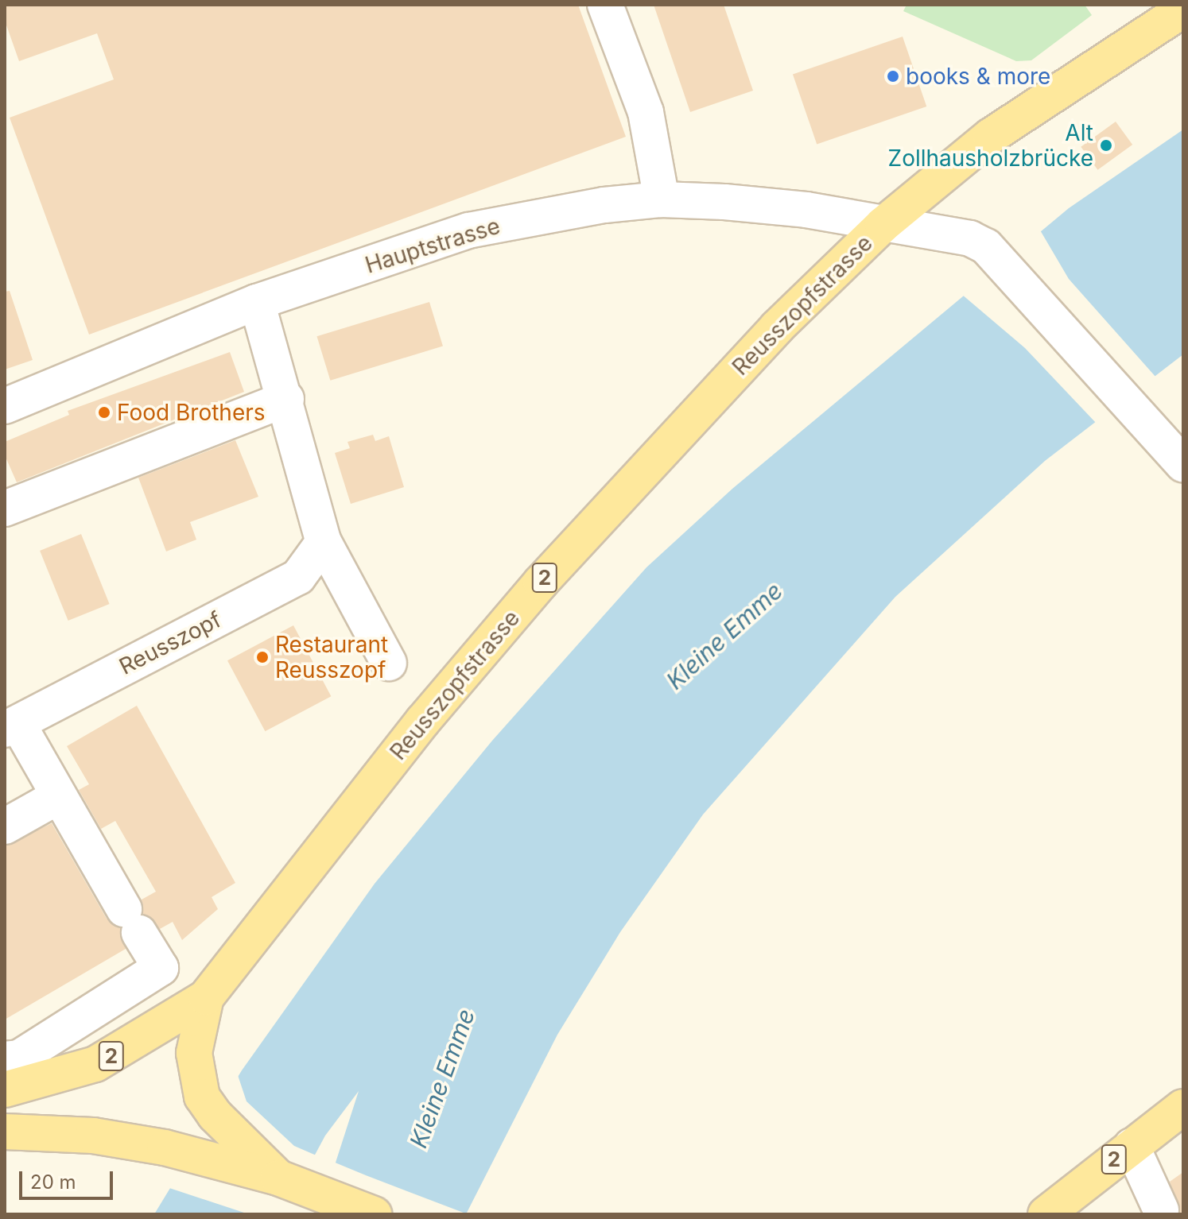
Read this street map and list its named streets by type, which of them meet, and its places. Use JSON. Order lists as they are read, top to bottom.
{
  "streets": {
    "main road": ["Reusszopfstrasse", "2"],
    "street": ["Hauptstrasse", "Reusszopf"]
  },
  "crossings": [
    ["Hauptstrasse", "Reusszopfstrasse"],
    ["Hauptstrasse", "2"],
    ["Reusszopfstrasse", "2"]
  ],
  "water": ["Kleine Emme"],
  "places": [
    "books & more",
    "Alt Zollhausholzbrücke",
    "Food Brothers",
    "Restaurant Reusszopf"
  ],
  "scale_bar": "20 m"
}
